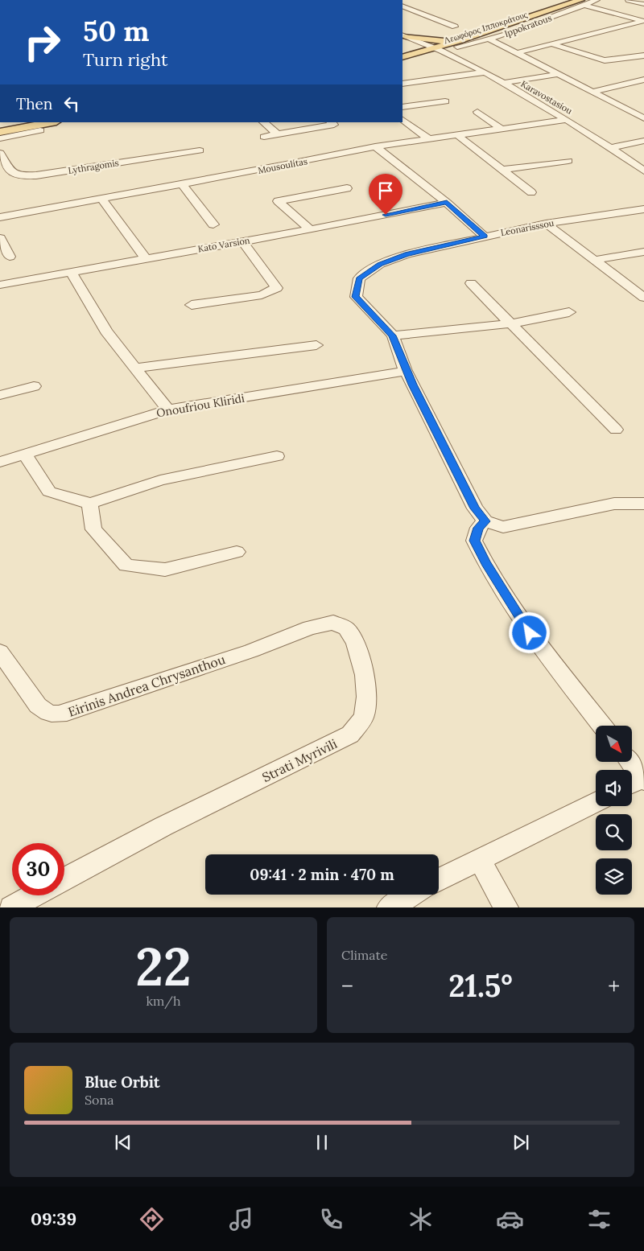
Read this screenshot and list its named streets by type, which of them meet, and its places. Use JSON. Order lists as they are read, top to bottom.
{
  "streets": {
    "main road": ["Λεωφόρος Ιπποκράτους"],
    "street": [
      "Ippokratous",
      "Karavostasiou",
      "Mousoulitas",
      "Lythragomis",
      "Leonarisssou",
      "Kato Varsion",
      "Onoufriou Kliridi",
      "Eirinis Andrea Chrysanthou",
      "Strati Myrivili"
    ]
  },
  "crossings": [
    ["Ippokratous", "Λεωφόρος Ιπποκράτους"],
    ["Λεωφόρος Ιπποκράτους", "Karavostasiou"],
    ["Karavostasiou", "Mousoulitas"],
    ["Leonarisssou", "Onoufriou Kliridi"],
    ["Eirinis Andrea Chrysanthou", "Strati Myrivili"]
  ],
  "north": "bottom right",
  "page": {
    "turn": ["50 m", "Turn right"],
    "then": "Then",
    "limit": "30",
    "trip": "09:41 · 2 min · 470 m",
    "tile": [
      ["22", "km/h"],
      "Climate"
    ],
    "heat": ["−", "21.5°", "+"],
    "song": ["Blue Orbit", "Sona"],
    "tabs": "09:39"
  }
}
